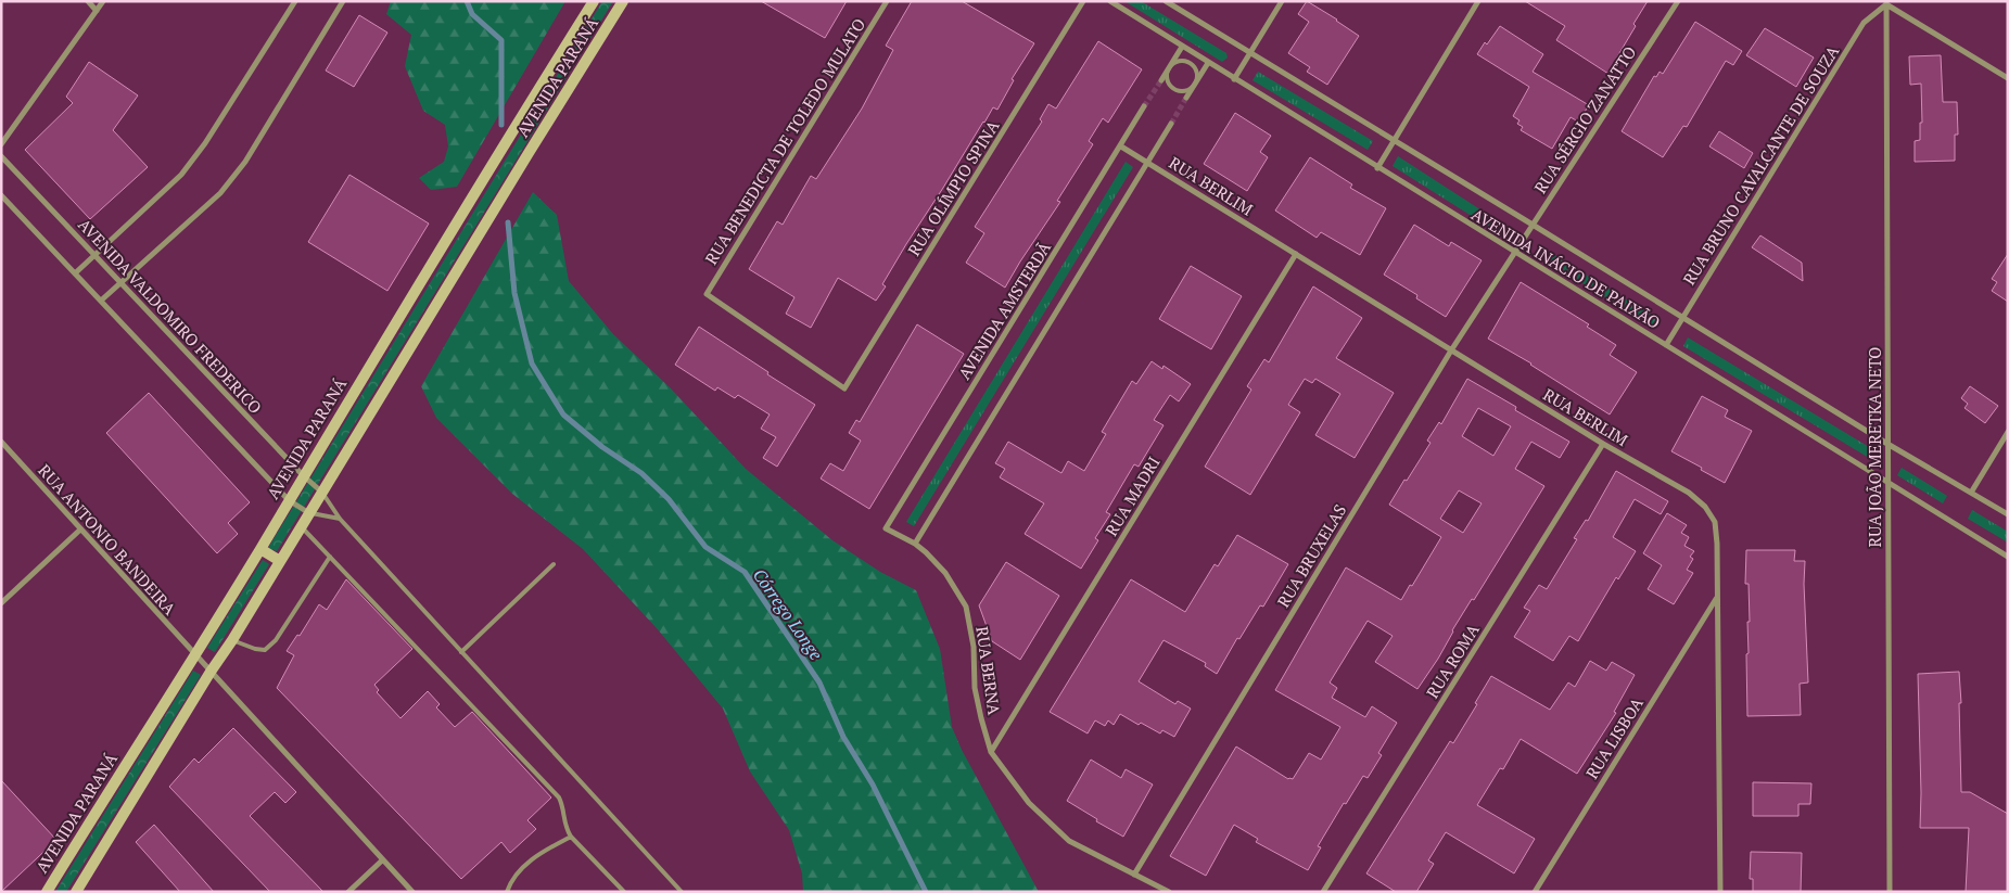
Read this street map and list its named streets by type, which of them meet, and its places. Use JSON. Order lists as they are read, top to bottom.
{
  "streets": {
    "main road": ["AVENIDA PARANÁ"],
    "street": [
      "RUA SÉRGIO ZANATTO",
      "RUA BENEDICTA DE TOLEDO MULATO",
      "RUA BRUNO CAVALCANTE DE SOUZA",
      "RUA BERLIM",
      "RUA OLÍMPIO SPINA",
      "AVENIDA INÁCIO DE PAIXÃO",
      "AVENIDA AMSTERDÃ",
      "AVENIDA VALDOMIRO FREDERICO",
      "RUA JOÃO MERETKA NETO",
      "RUA MADRI",
      "RUA ANTONIO BANDEIRA",
      "RUA BRUXELAS",
      "RUA ROMA",
      "RUA BERNA",
      "RUA LISBOA"
    ]
  },
  "crossings": [
    ["AVENIDA PARANÁ", "AVENIDA VALDOMIRO FREDERICO"],
    ["AVENIDA PARANÁ", "RUA ANTONIO BANDEIRA"],
    ["RUA SÉRGIO ZANATTO", "AVENIDA INÁCIO DE PAIXÃO"],
    ["RUA SÉRGIO ZANATTO", "RUA BRUXELAS"],
    ["RUA BENEDICTA DE TOLEDO MULATO", "RUA OLÍMPIO SPINA"],
    ["RUA BRUNO CAVALCANTE DE SOUZA", "AVENIDA INÁCIO DE PAIXÃO"],
    ["RUA BRUNO CAVALCANTE DE SOUZA", "RUA JOÃO MERETKA NETO"],
    ["RUA BERLIM", "AVENIDA AMSTERDÃ"],
    ["RUA BERLIM", "RUA MADRI"],
    ["RUA BERLIM", "RUA BRUXELAS"],
    ["RUA BERLIM", "RUA ROMA"],
    ["RUA BERLIM", "RUA LISBOA"],
    ["AVENIDA INÁCIO DE PAIXÃO", "RUA JOÃO MERETKA NETO"],
    ["AVENIDA INÁCIO DE PAIXÃO", "RUA BRUXELAS"],
    ["AVENIDA AMSTERDÃ", "RUA BERNA"],
    ["RUA MADRI", "RUA BERNA"],
    ["RUA BRUXELAS", "RUA BERNA"]
  ],
  "water": ["Córrego Longe"]
}
